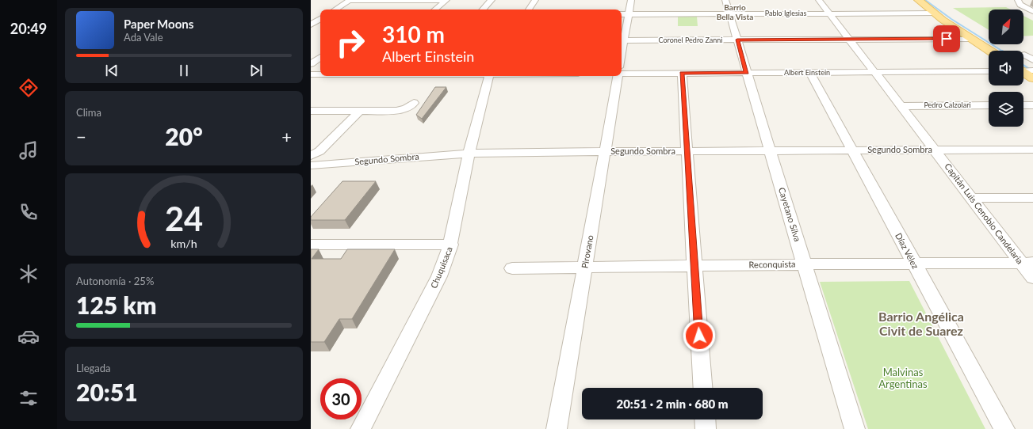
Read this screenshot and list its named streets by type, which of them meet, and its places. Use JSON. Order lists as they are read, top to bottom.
{
  "streets": {
    "street": [
      "Pablo Iglesias",
      "Coronel Pedro Zanni",
      "Albert Einstein",
      "Pedro Calzolari",
      "Segundo Sombra",
      "Capitán Luis Cenobio Candelaria",
      "Cayetano Silva",
      "Díaz Vélez",
      "Pirovano",
      "Reconquista",
      "Chuquisaca"
    ]
  },
  "crossings": [
    ["Pablo Iglesias", "Capitán Luis Cenobio Candelaria"],
    ["Pablo Iglesias", "Cayetano Silva"],
    ["Coronel Pedro Zanni", "Capitán Luis Cenobio Candelaria"],
    ["Coronel Pedro Zanni", "Cayetano Silva"],
    ["Albert Einstein", "Capitán Luis Cenobio Candelaria"],
    ["Albert Einstein", "Cayetano Silva"],
    ["Albert Einstein", "Díaz Vélez"],
    ["Pedro Calzolari", "Capitán Luis Cenobio Candelaria"],
    ["Segundo Sombra", "Capitán Luis Cenobio Candelaria"],
    ["Segundo Sombra", "Cayetano Silva"],
    ["Segundo Sombra", "Díaz Vélez"],
    ["Segundo Sombra", "Pirovano"],
    ["Segundo Sombra", "Chuquisaca"],
    ["Capitán Luis Cenobio Candelaria", "Reconquista"],
    ["Cayetano Silva", "Reconquista"],
    ["Díaz Vélez", "Reconquista"],
    ["Pirovano", "Reconquista"]
  ],
  "districts": ["Barrio Bella Vista", "Barrio Angélica Civit de Suarez"],
  "parks": ["Malvinas Argentinas"],
  "north": "top right",
  "page": {
    "tabs": "20:49",
    "turn": ["310 m", "Albert Einstein"],
    "song": ["Paper Moons", "Ada Vale"],
    "tile": [
      "Clima",
      ["Autonomía · 25%", "125 km"],
      ["Llegada", "20:51"]
    ],
    "heat": ["−", "20°", "+"],
    "limit": "30",
    "trip": "20:51 · 2 min · 680 m",
    "gauge": ["24", "km/h"]
  }
}
